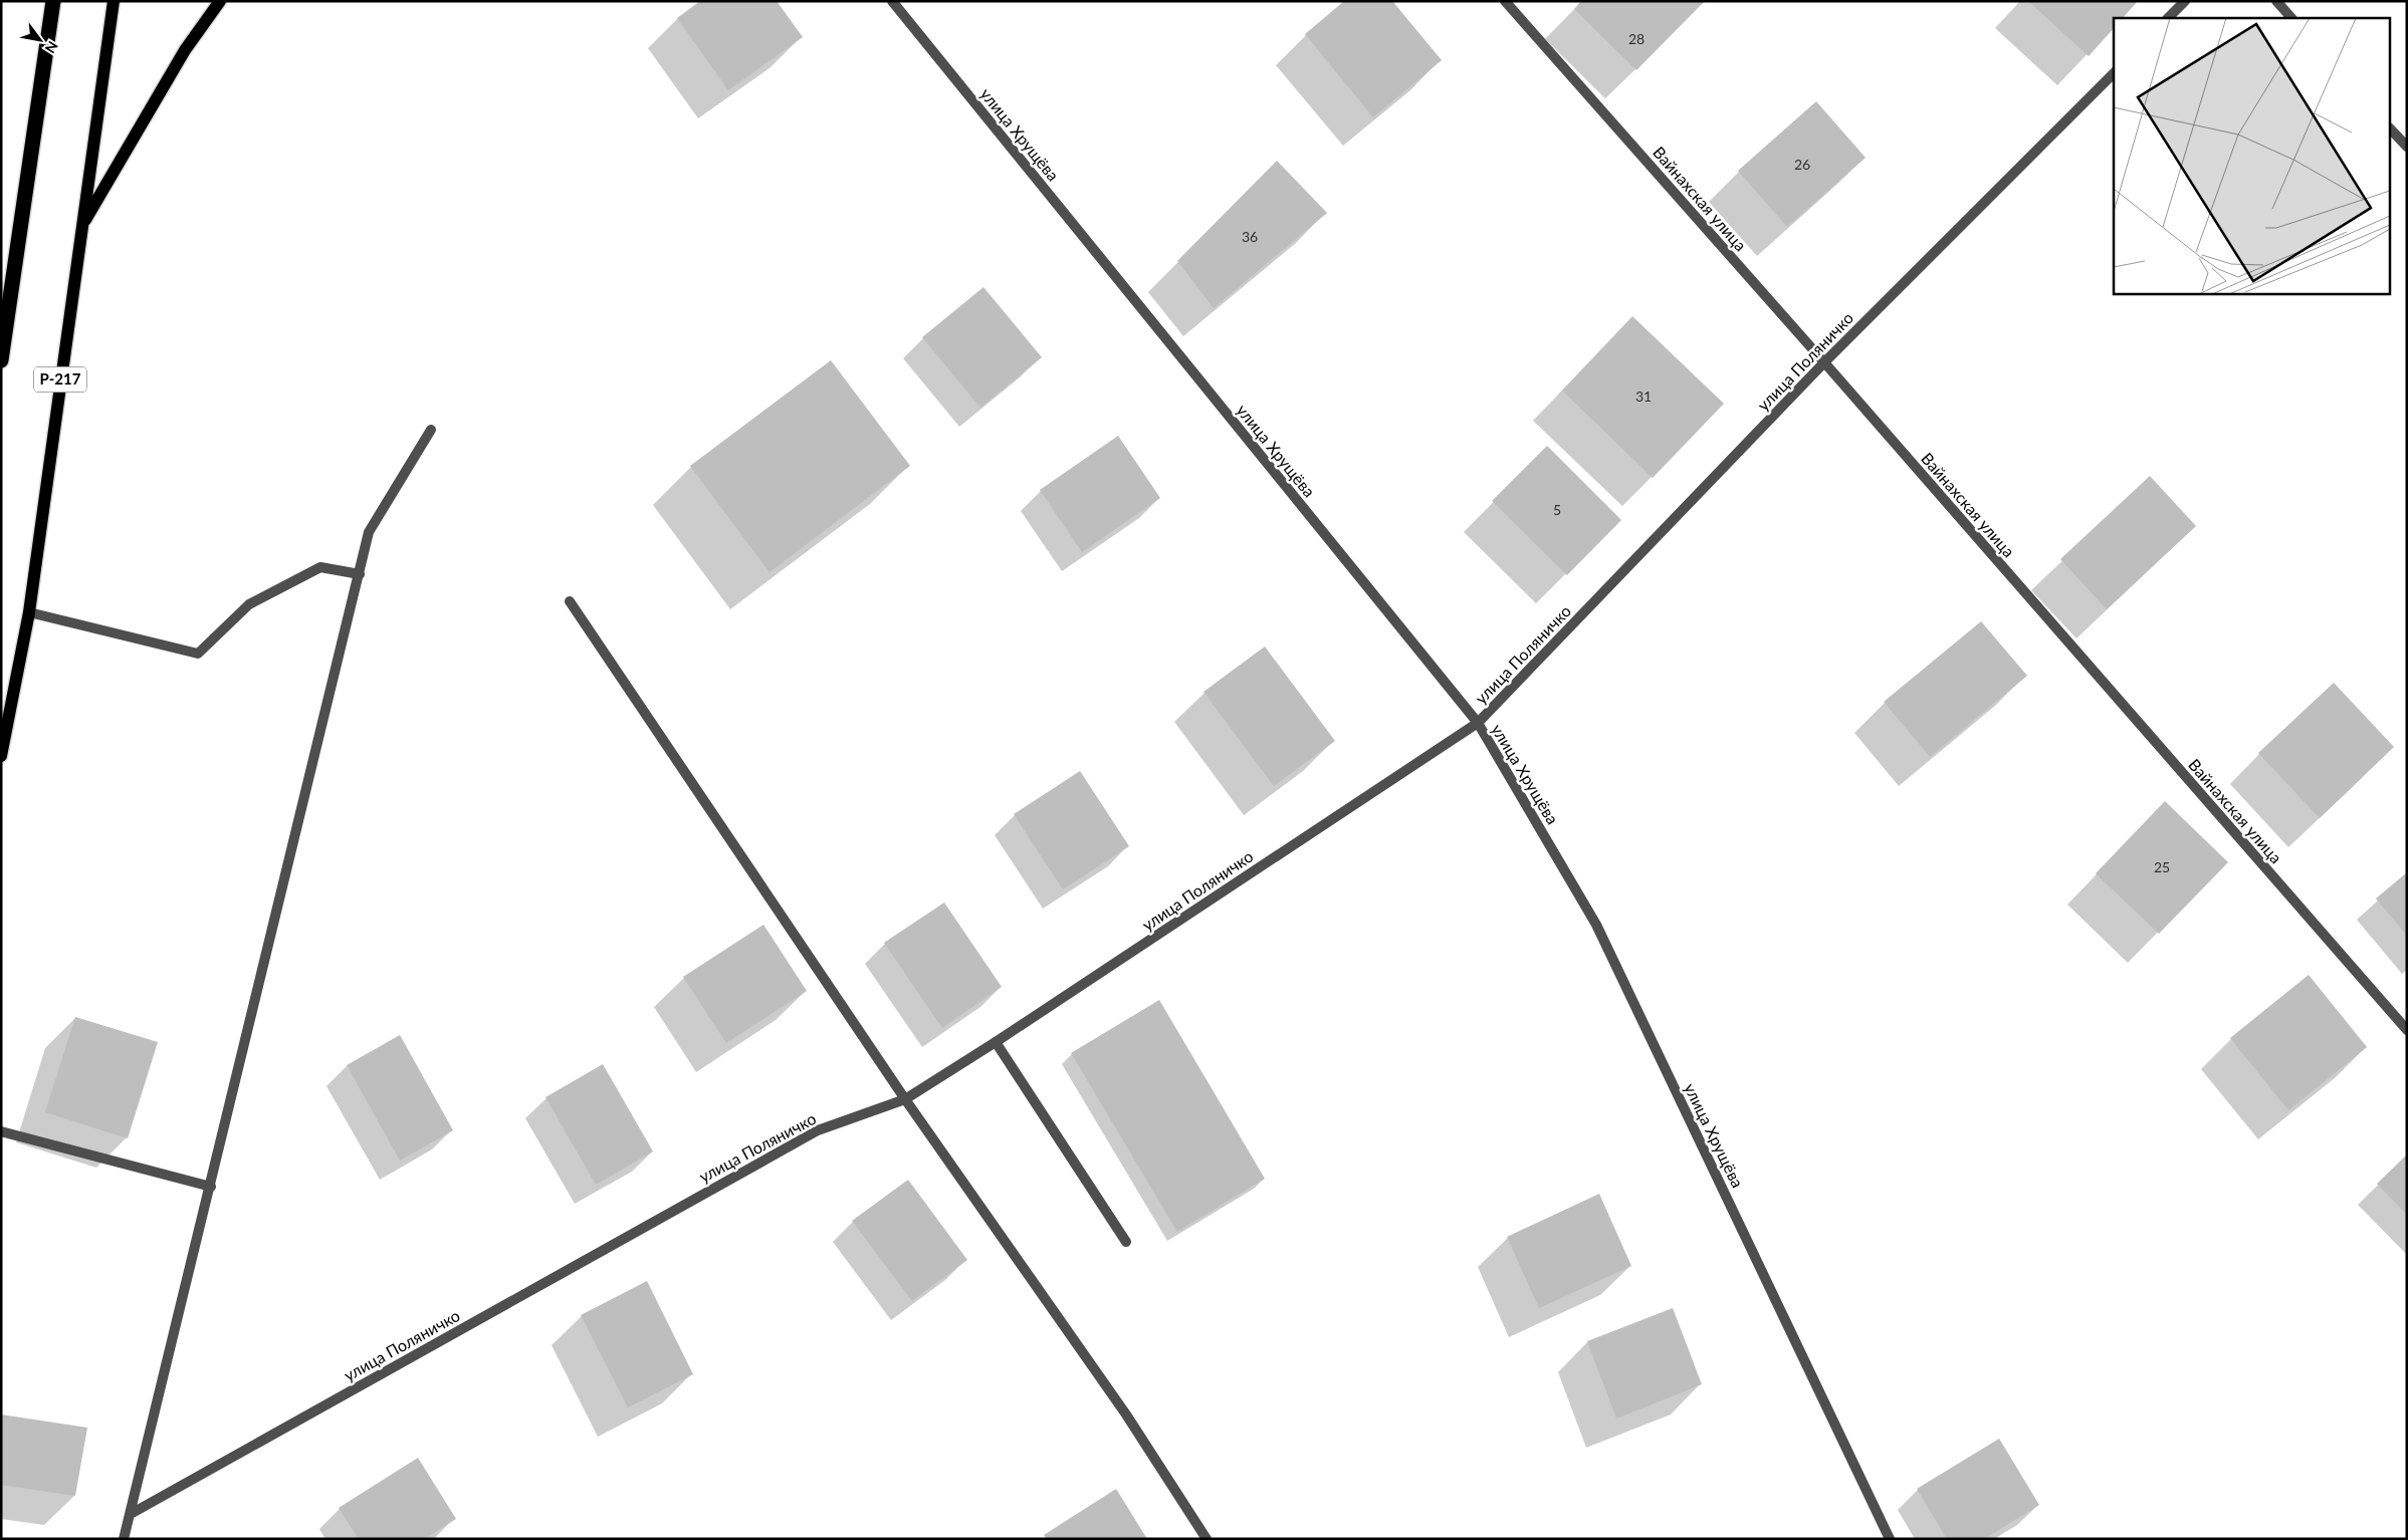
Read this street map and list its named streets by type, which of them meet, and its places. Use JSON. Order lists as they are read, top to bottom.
{
  "streets": {
    "main road": ["Р-217"],
    "street": ["улица Хрущёва", "Вайнахская улица", "улица Поляничко"]
  },
  "crossings": [
    ["улица Хрущёва", "улица Поляничко"],
    ["Вайнахская улица", "улица Поляничко"]
  ],
  "house_numbers": [
    "28",
    "26",
    "36",
    "31",
    "5",
    "25"
  ],
  "north": "bottom right"
}
